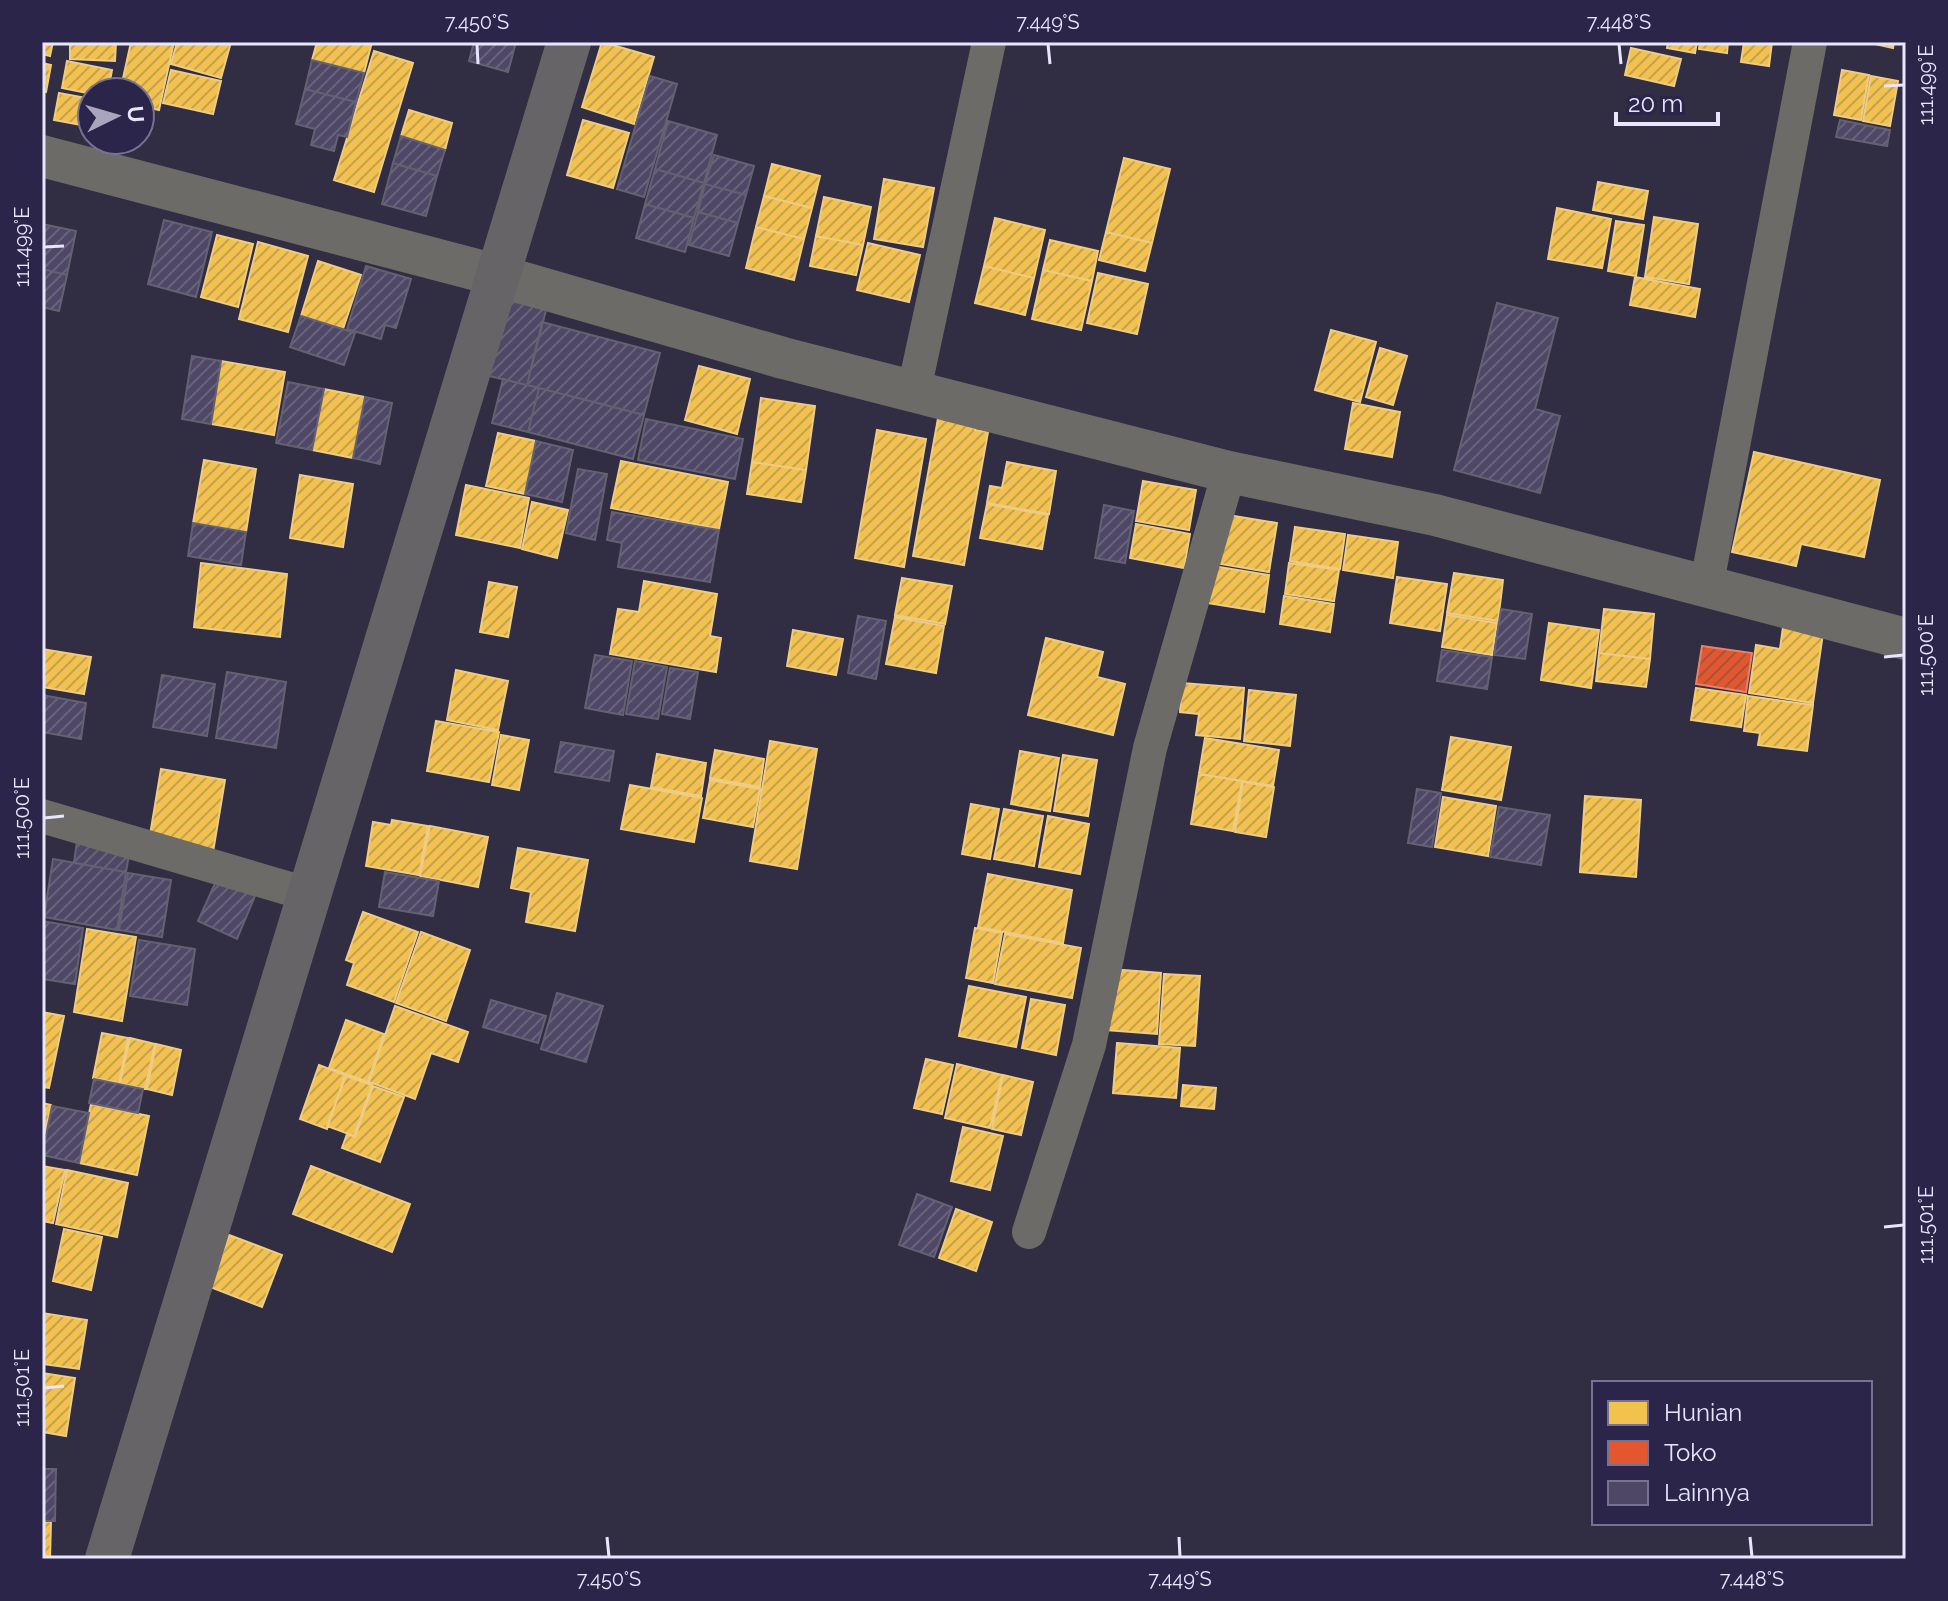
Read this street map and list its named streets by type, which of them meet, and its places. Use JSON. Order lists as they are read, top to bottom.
{
  "legend": ["Hunian", "Toko", "Lainnya"],
  "scale_bar": "20 m",
  "north": "right",
  "coordinates": [
    "7.450°S",
    "7.449°S",
    "7.448°S",
    "111.499°E",
    "111.500°E",
    "111.501°E"
  ]
}
